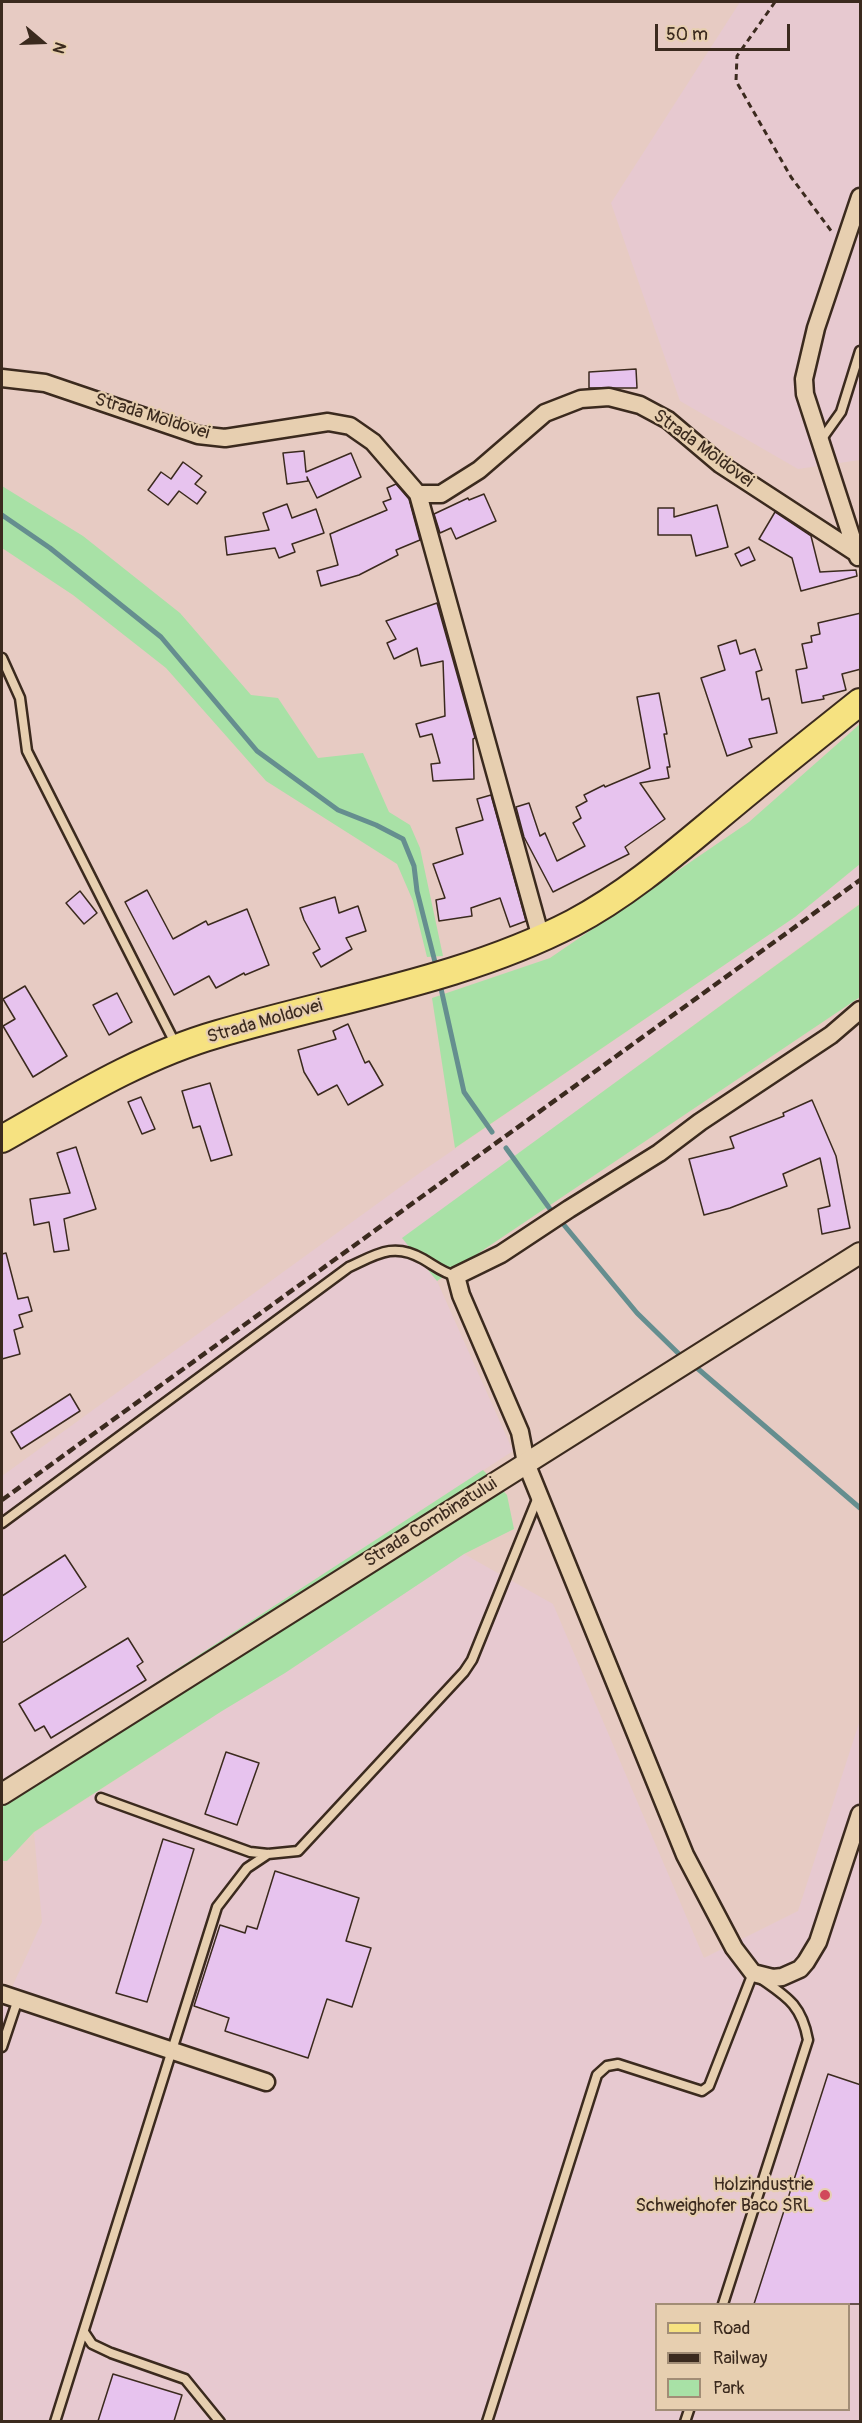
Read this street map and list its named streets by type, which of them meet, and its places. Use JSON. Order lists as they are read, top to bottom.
{
  "streets": {
    "main road": ["Strada Moldovei"],
    "street": ["Strada Combinatului"]
  },
  "places": ["Holzindustrie Schweighofer Baco SRL"],
  "legend": ["Road", "Railway", "Park"],
  "scale_bar": "50 m",
  "north": "right"
}
